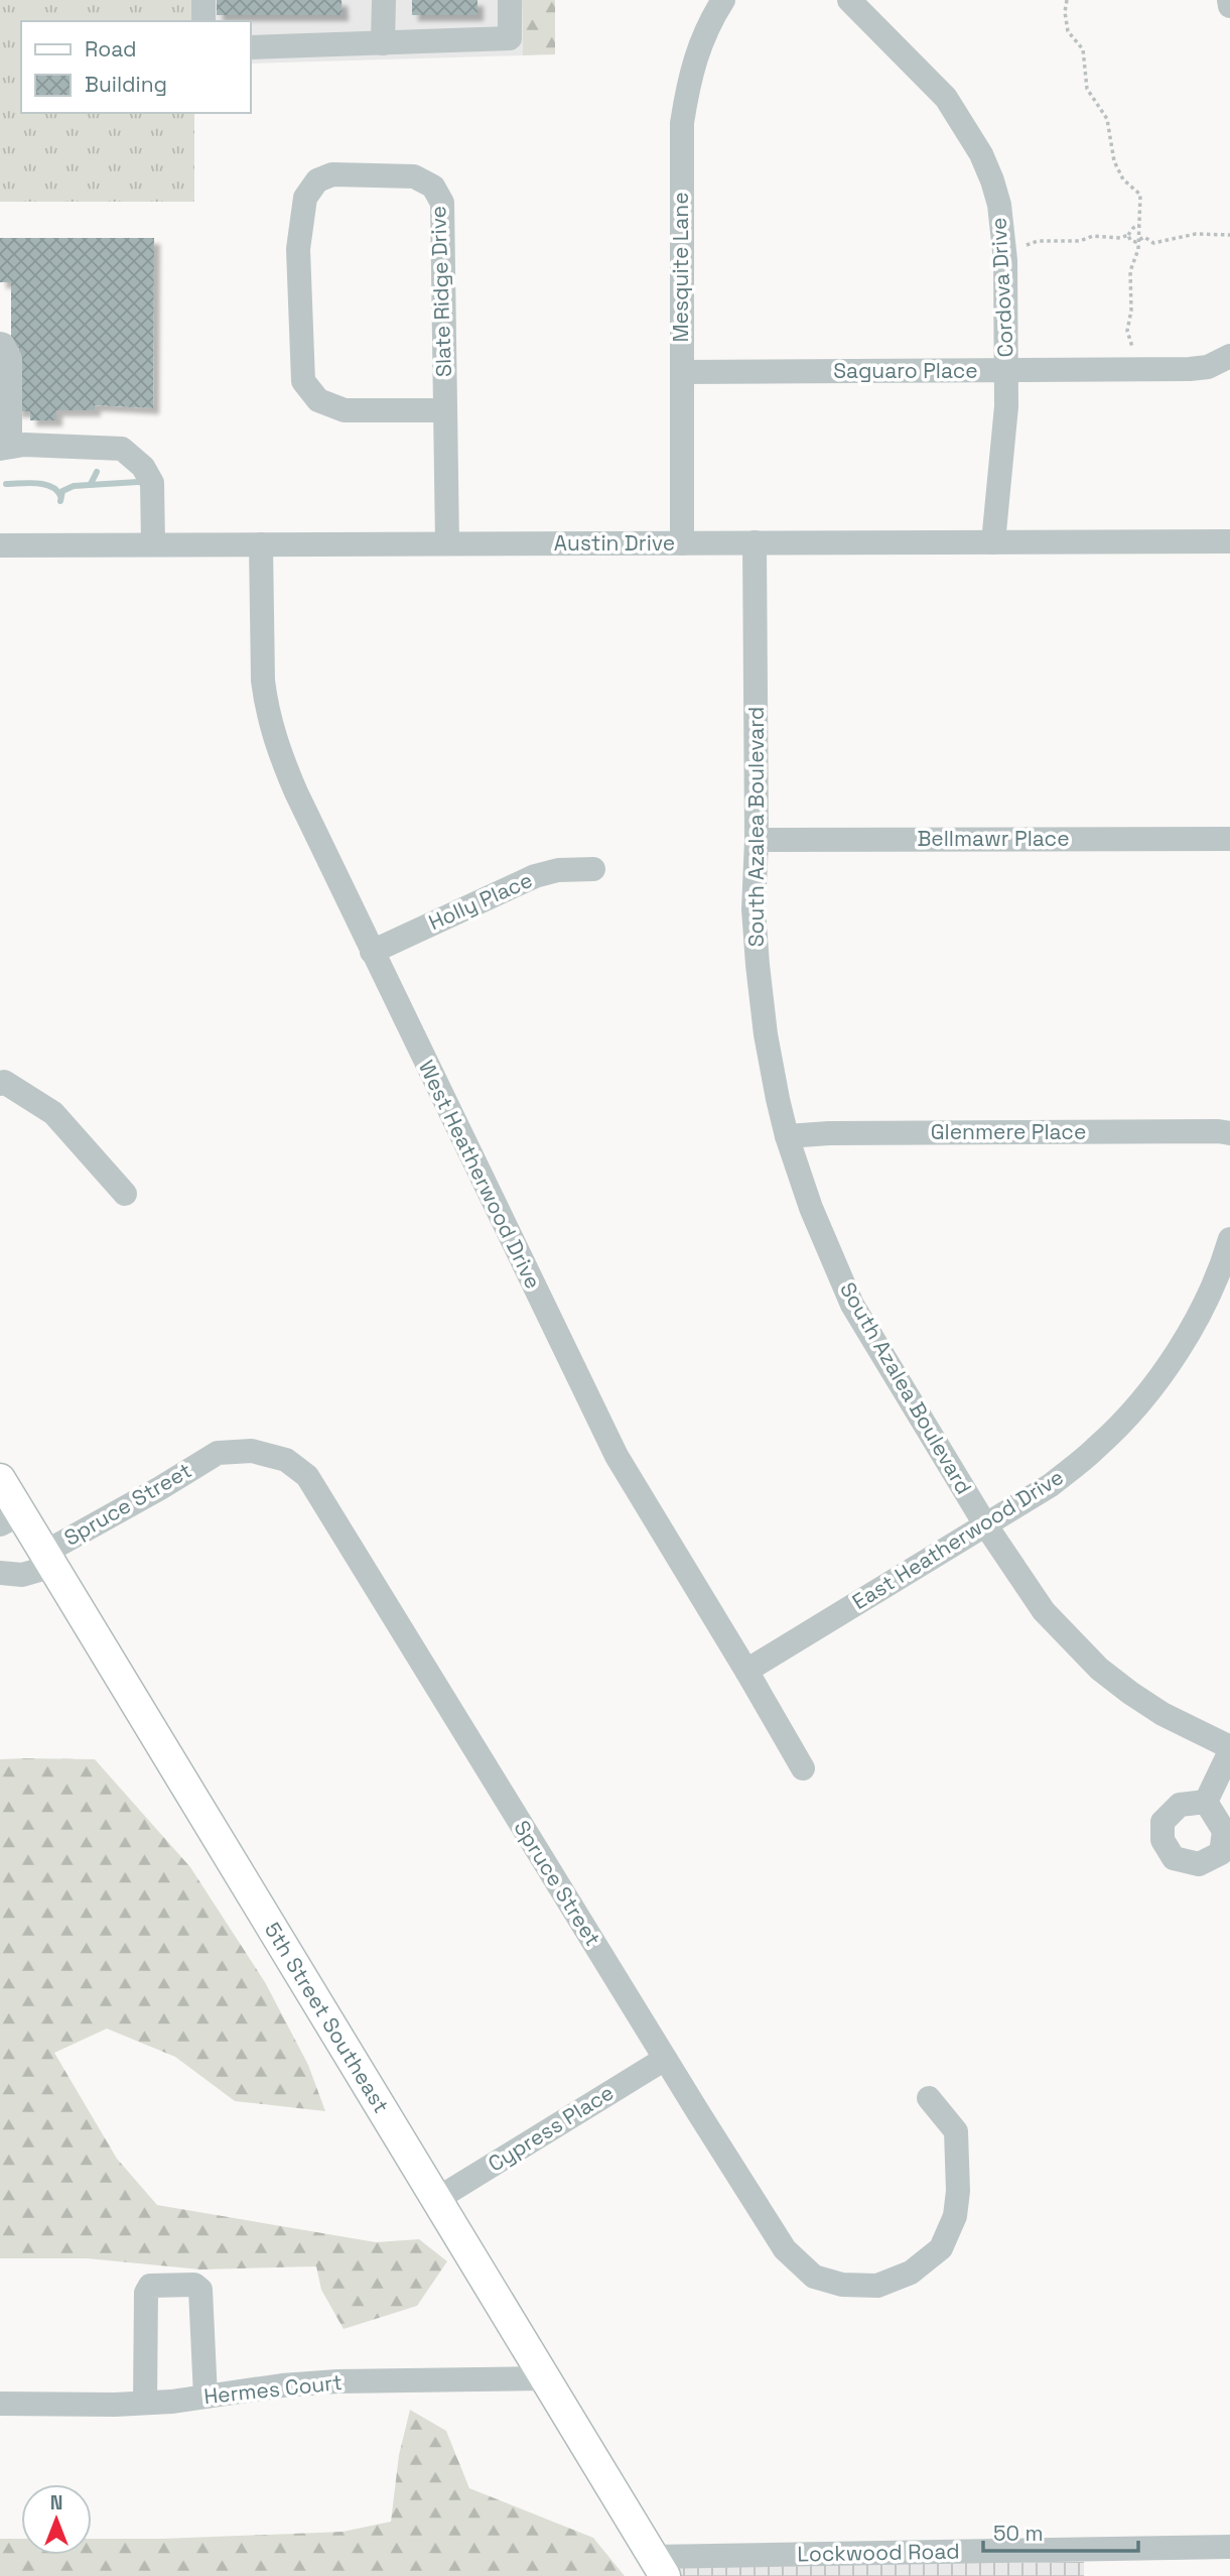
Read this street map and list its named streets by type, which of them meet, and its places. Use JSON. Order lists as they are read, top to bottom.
{
  "streets": {
    "main road": ["5th Street Southeast"],
    "street": [
      "Mesquite Lane",
      "Cordova Drive",
      "Slate Ridge Drive",
      "Saguaro Place",
      "Austin Drive",
      "South Azalea Boulevard",
      "Bellmawr Place",
      "Holly Place",
      "Glenmere Place",
      "West Heatherwood Drive",
      "Spruce Street",
      "East Heatherwood Drive",
      "Cypress Place",
      "Hermes Court",
      "Lockwood Road"
    ]
  },
  "crossings": [
    ["Mesquite Lane", "Saguaro Place"],
    ["Mesquite Lane", "Austin Drive"],
    ["Cordova Drive", "Saguaro Place"],
    ["Cordova Drive", "Austin Drive"],
    ["Slate Ridge Drive", "Austin Drive"],
    ["Austin Drive", "South Azalea Boulevard"],
    ["Austin Drive", "West Heatherwood Drive"],
    ["South Azalea Boulevard", "Bellmawr Place"],
    ["South Azalea Boulevard", "Glenmere Place"],
    ["South Azalea Boulevard", "East Heatherwood Drive"],
    ["Holly Place", "West Heatherwood Drive"],
    ["West Heatherwood Drive", "East Heatherwood Drive"],
    ["Spruce Street", "5th Street Southeast"],
    ["Spruce Street", "Cypress Place"],
    ["5th Street Southeast", "Cypress Place"],
    ["5th Street Southeast", "Hermes Court"],
    ["5th Street Southeast", "Lockwood Road"]
  ],
  "legend": ["Road", "Building"],
  "scale_bar": "50 m",
  "north": "top"
}
